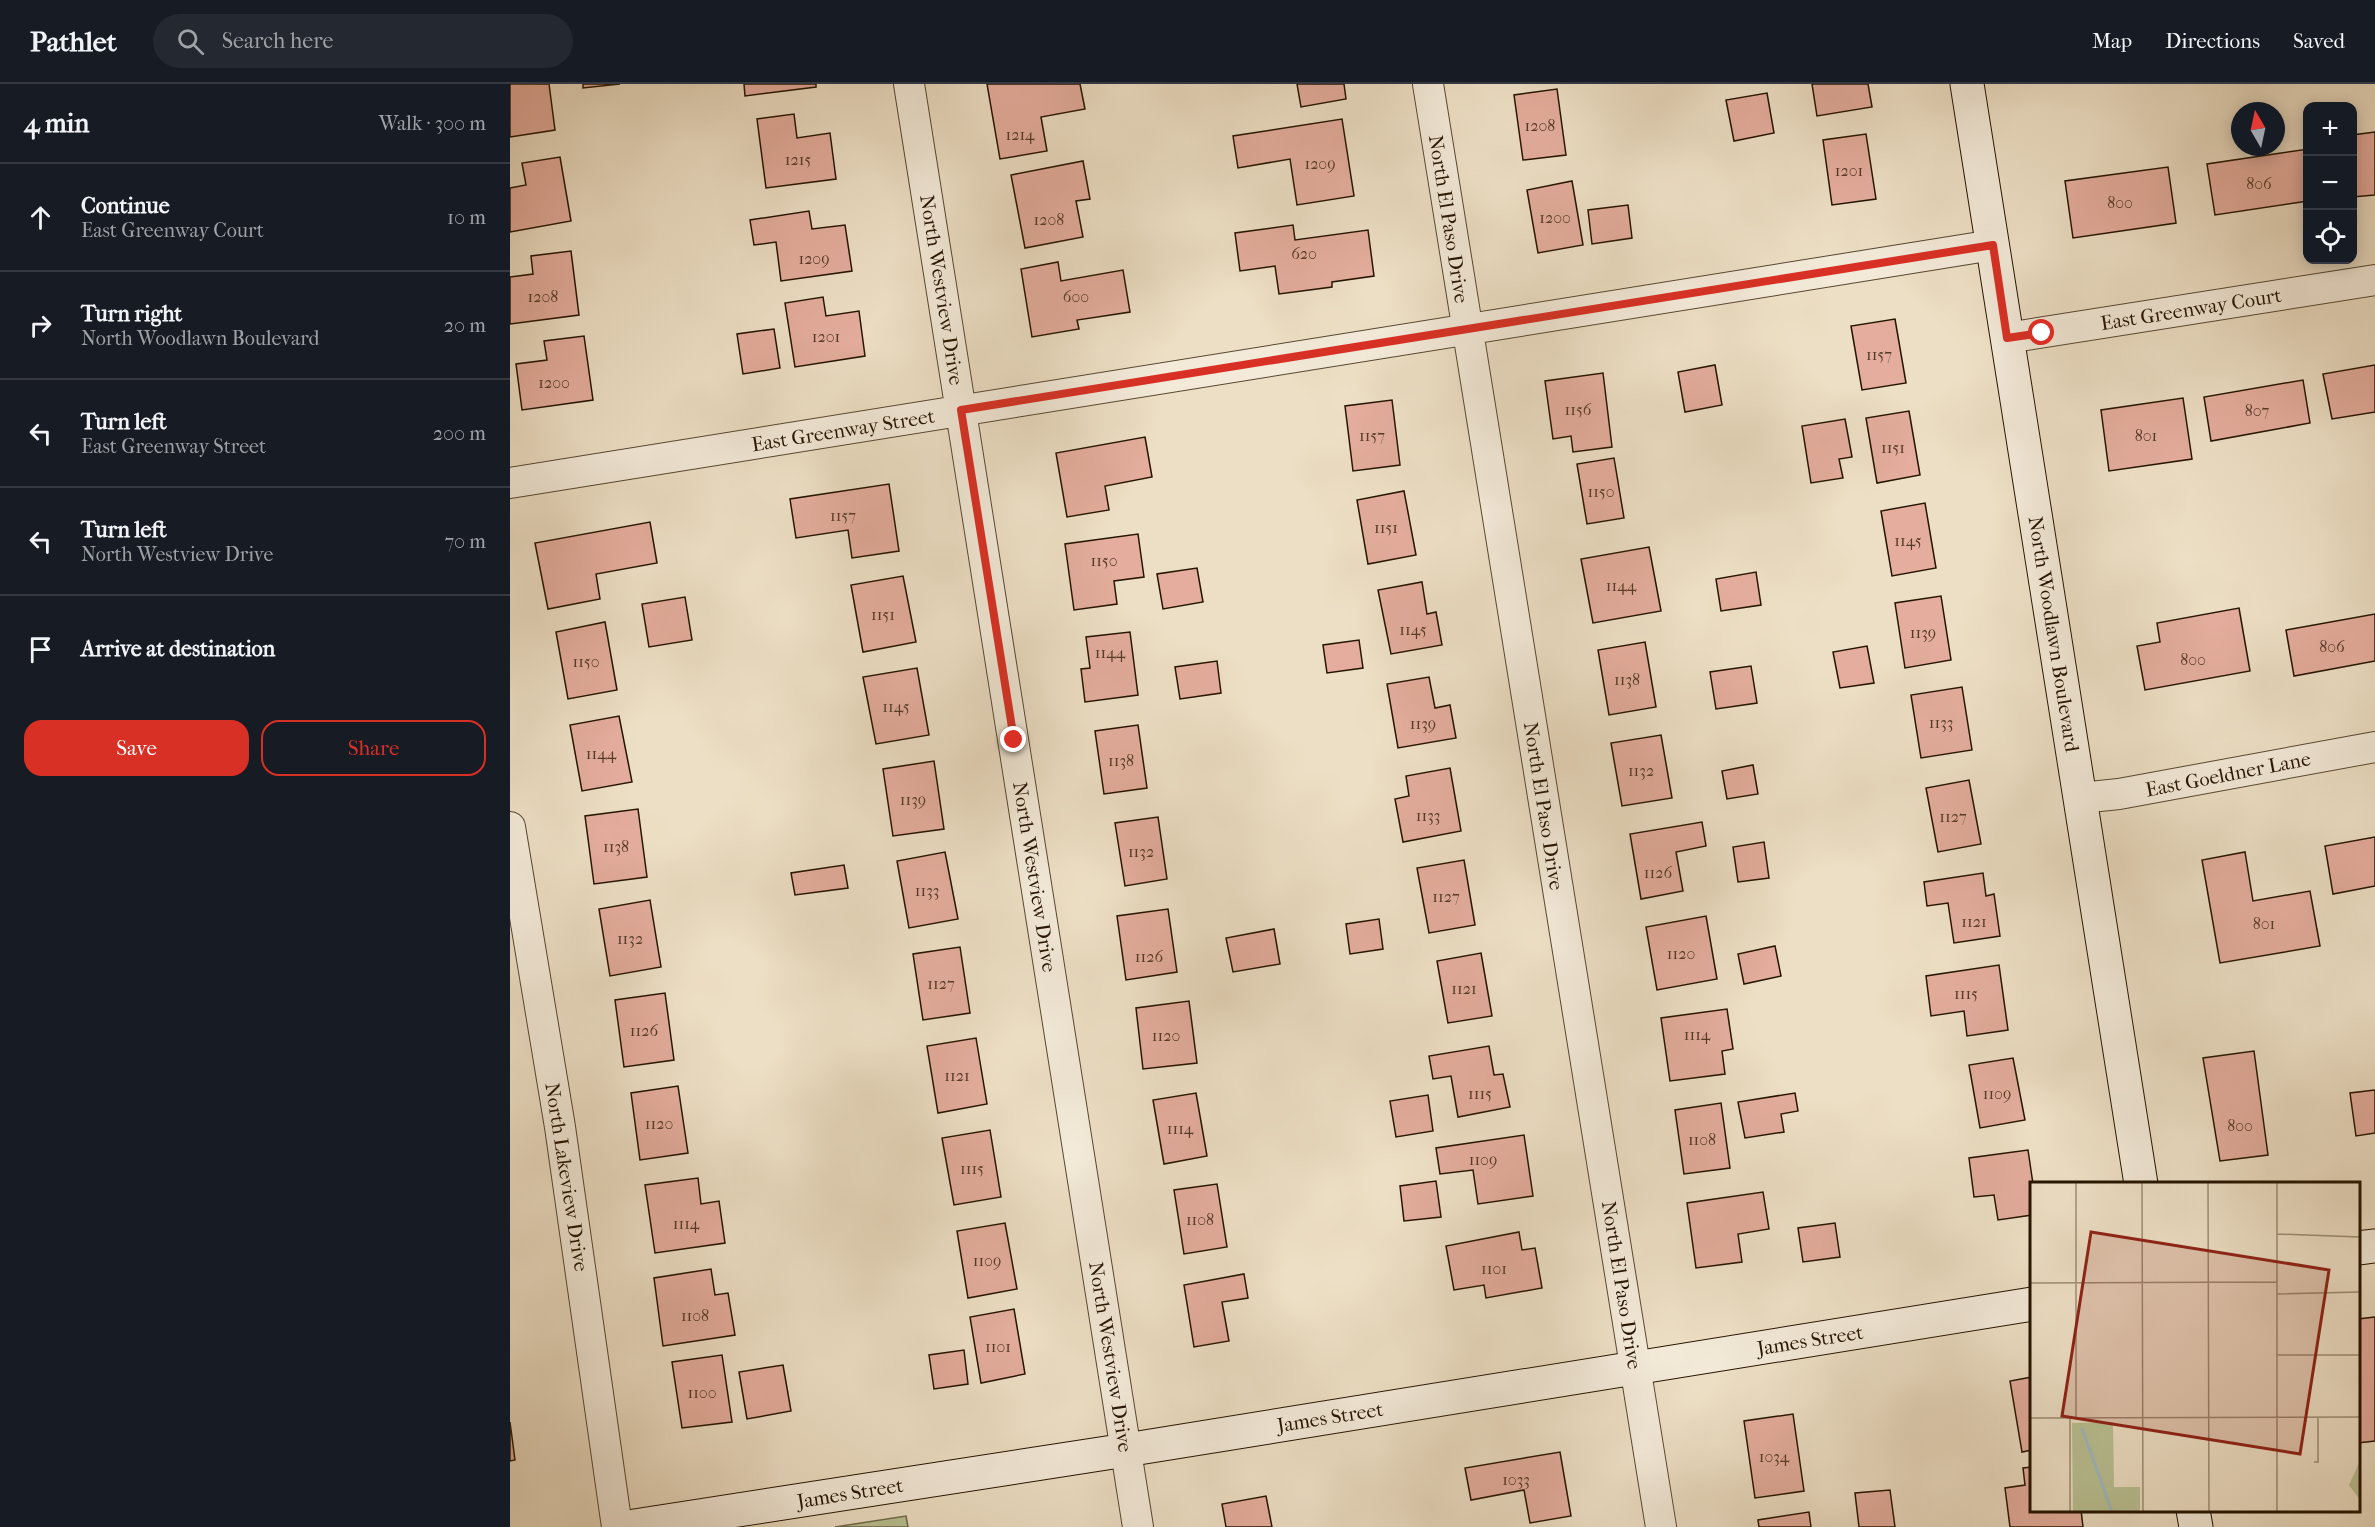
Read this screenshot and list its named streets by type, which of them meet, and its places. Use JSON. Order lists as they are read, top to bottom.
{
  "streets": {
    "street": [
      "North El Paso Drive",
      "North Westview Drive",
      "East Greenway Court",
      "East Greenway Street",
      "North Woodlawn Boulevard",
      "East Goeldner Lane",
      "North Lakeview Drive",
      "James Street"
    ]
  },
  "crossings": [
    ["North El Paso Drive", "East Greenway Street"],
    ["North El Paso Drive", "James Street"],
    ["North Westview Drive", "East Greenway Street"],
    ["North Westview Drive", "James Street"],
    ["East Greenway Court", "North Woodlawn Boulevard"],
    ["East Greenway Street", "North Woodlawn Boulevard"],
    ["North Woodlawn Boulevard", "East Goeldner Lane"]
  ],
  "house_numbers": [
    "1208",
    "1214",
    "1215",
    "1209",
    "1201",
    "806",
    "800",
    "1200",
    "1208",
    "620",
    "1209",
    "1208",
    "600",
    "1201",
    "1157",
    "1200",
    "1156",
    "807",
    "1157",
    "801",
    "1151",
    "1150",
    "1157",
    "1151",
    "1145",
    "1150",
    "1144",
    "1151",
    "1145",
    "1139",
    "806",
    "1144",
    "800",
    "1150",
    "1138",
    "1145",
    "1133",
    "1139",
    "1144",
    "1138",
    "1132",
    "1139",
    "1133",
    "1127",
    "1138",
    "1132",
    "1126",
    "1133",
    "1127",
    "1121",
    "801",
    "1132",
    "1120",
    "1126",
    "1127",
    "1121",
    "1115",
    "1126",
    "1114",
    "1120",
    "1121",
    "1115",
    "1109",
    "1120",
    "800",
    "1114",
    "1108",
    "1109",
    "1115",
    "1108",
    "1114",
    "1109",
    "1101",
    "1108",
    "1101",
    "1100",
    "1034",
    "1033"
  ],
  "north": "top",
  "page": {
    "header": "Pathlet",
    "search": "Search here",
    "nav": ["Map", "Directions", "Saved"],
    "heading": ["4 min", "Walk · 300 m"],
    "map_buttons": ["+", "−"],
    "list": [
      ["Continue", "East Greenway Court", "10 m"],
      ["Turn right", "North Woodlawn Boulevard", "20 m"],
      ["Turn left", "East Greenway Street", "200 m"],
      ["Turn left", "North Westview Drive", "70 m"],
      "Arrive at destination"
    ],
    "buttons": ["Save", "Share"]
  }
}
